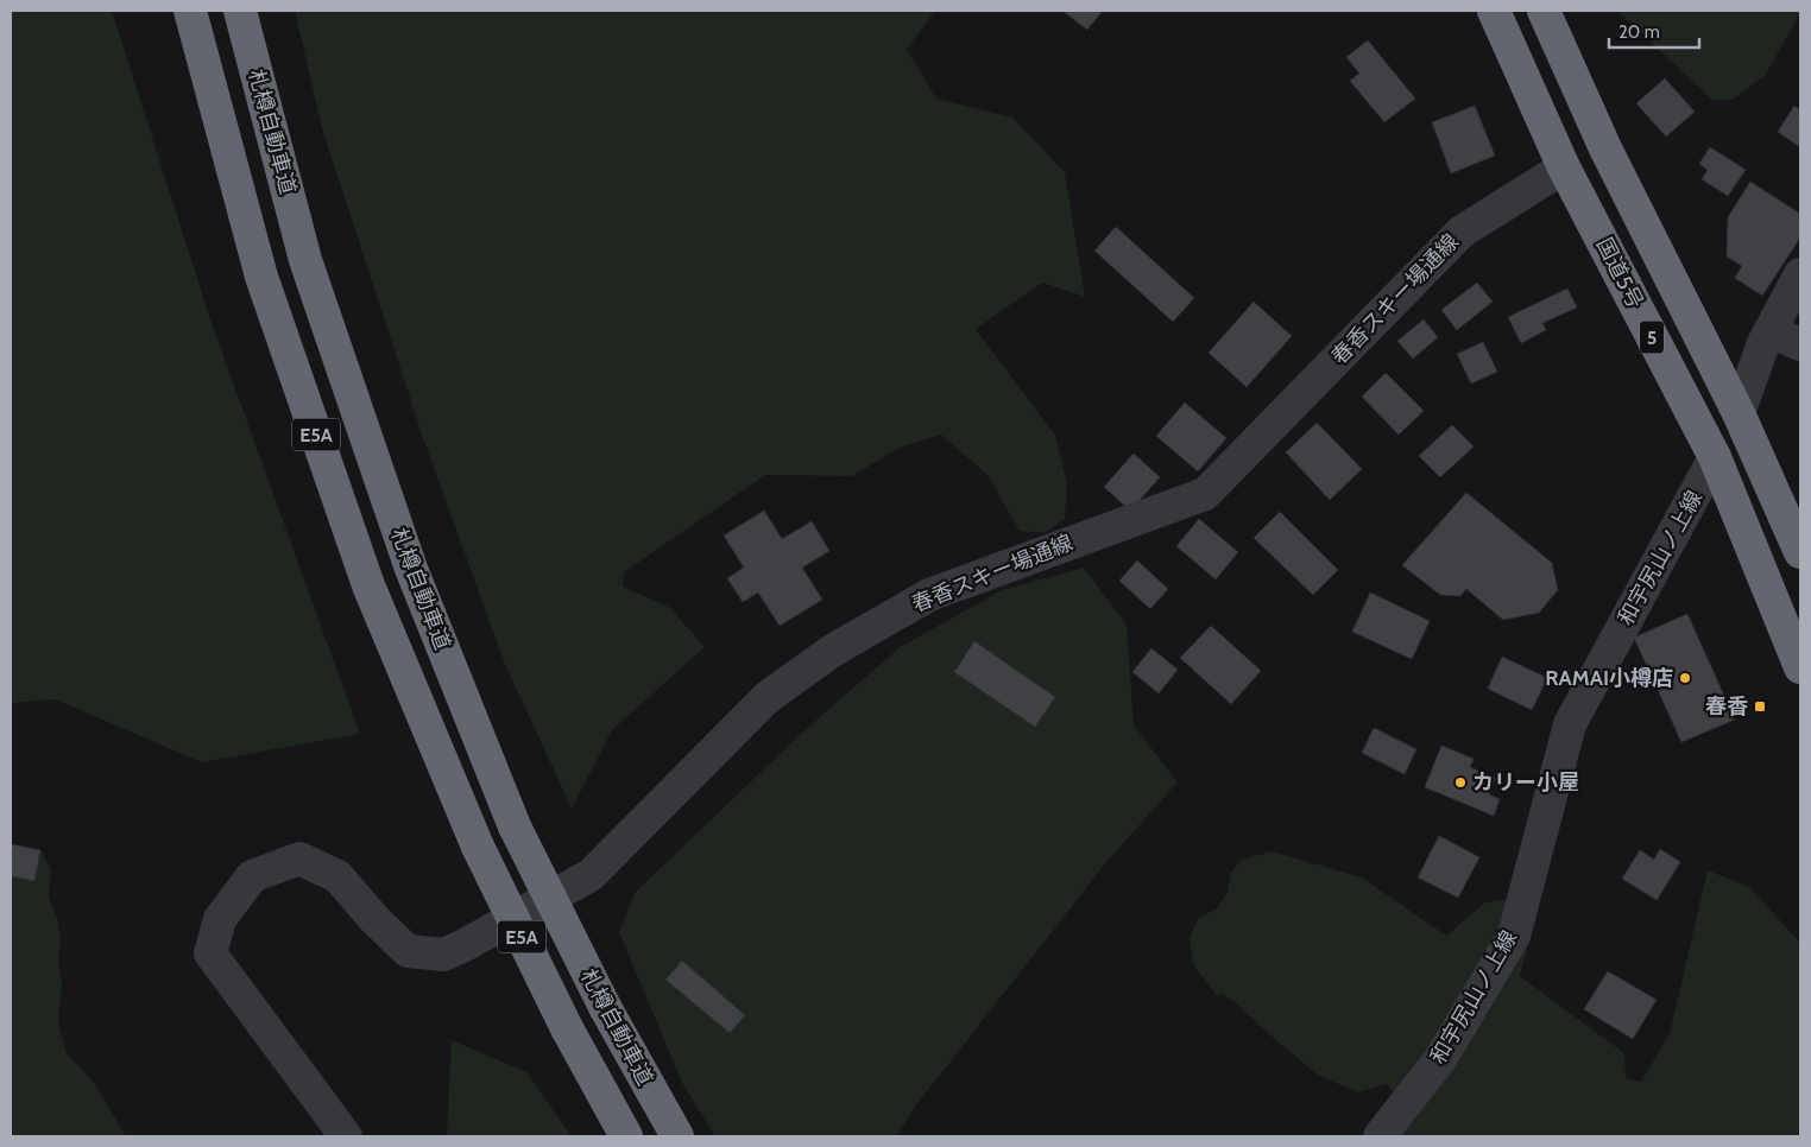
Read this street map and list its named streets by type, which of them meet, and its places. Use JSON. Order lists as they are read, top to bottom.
{
  "streets": {
    "highway": [
      "札樽自動車道",
      "国道5号",
      "5",
      "E5A"
    ],
    "street": ["春香スキー場通線", "和宇尻山ノ上線"]
  },
  "crossings": [
    ["国道5号", "春香スキー場通線"],
    ["国道5号", "和宇尻山ノ上線"]
  ],
  "places": {
    "other": ["RAMAI小樽店", "カリー小屋"],
    "transit": ["春香"]
  },
  "scale_bar": "20 m"
}
